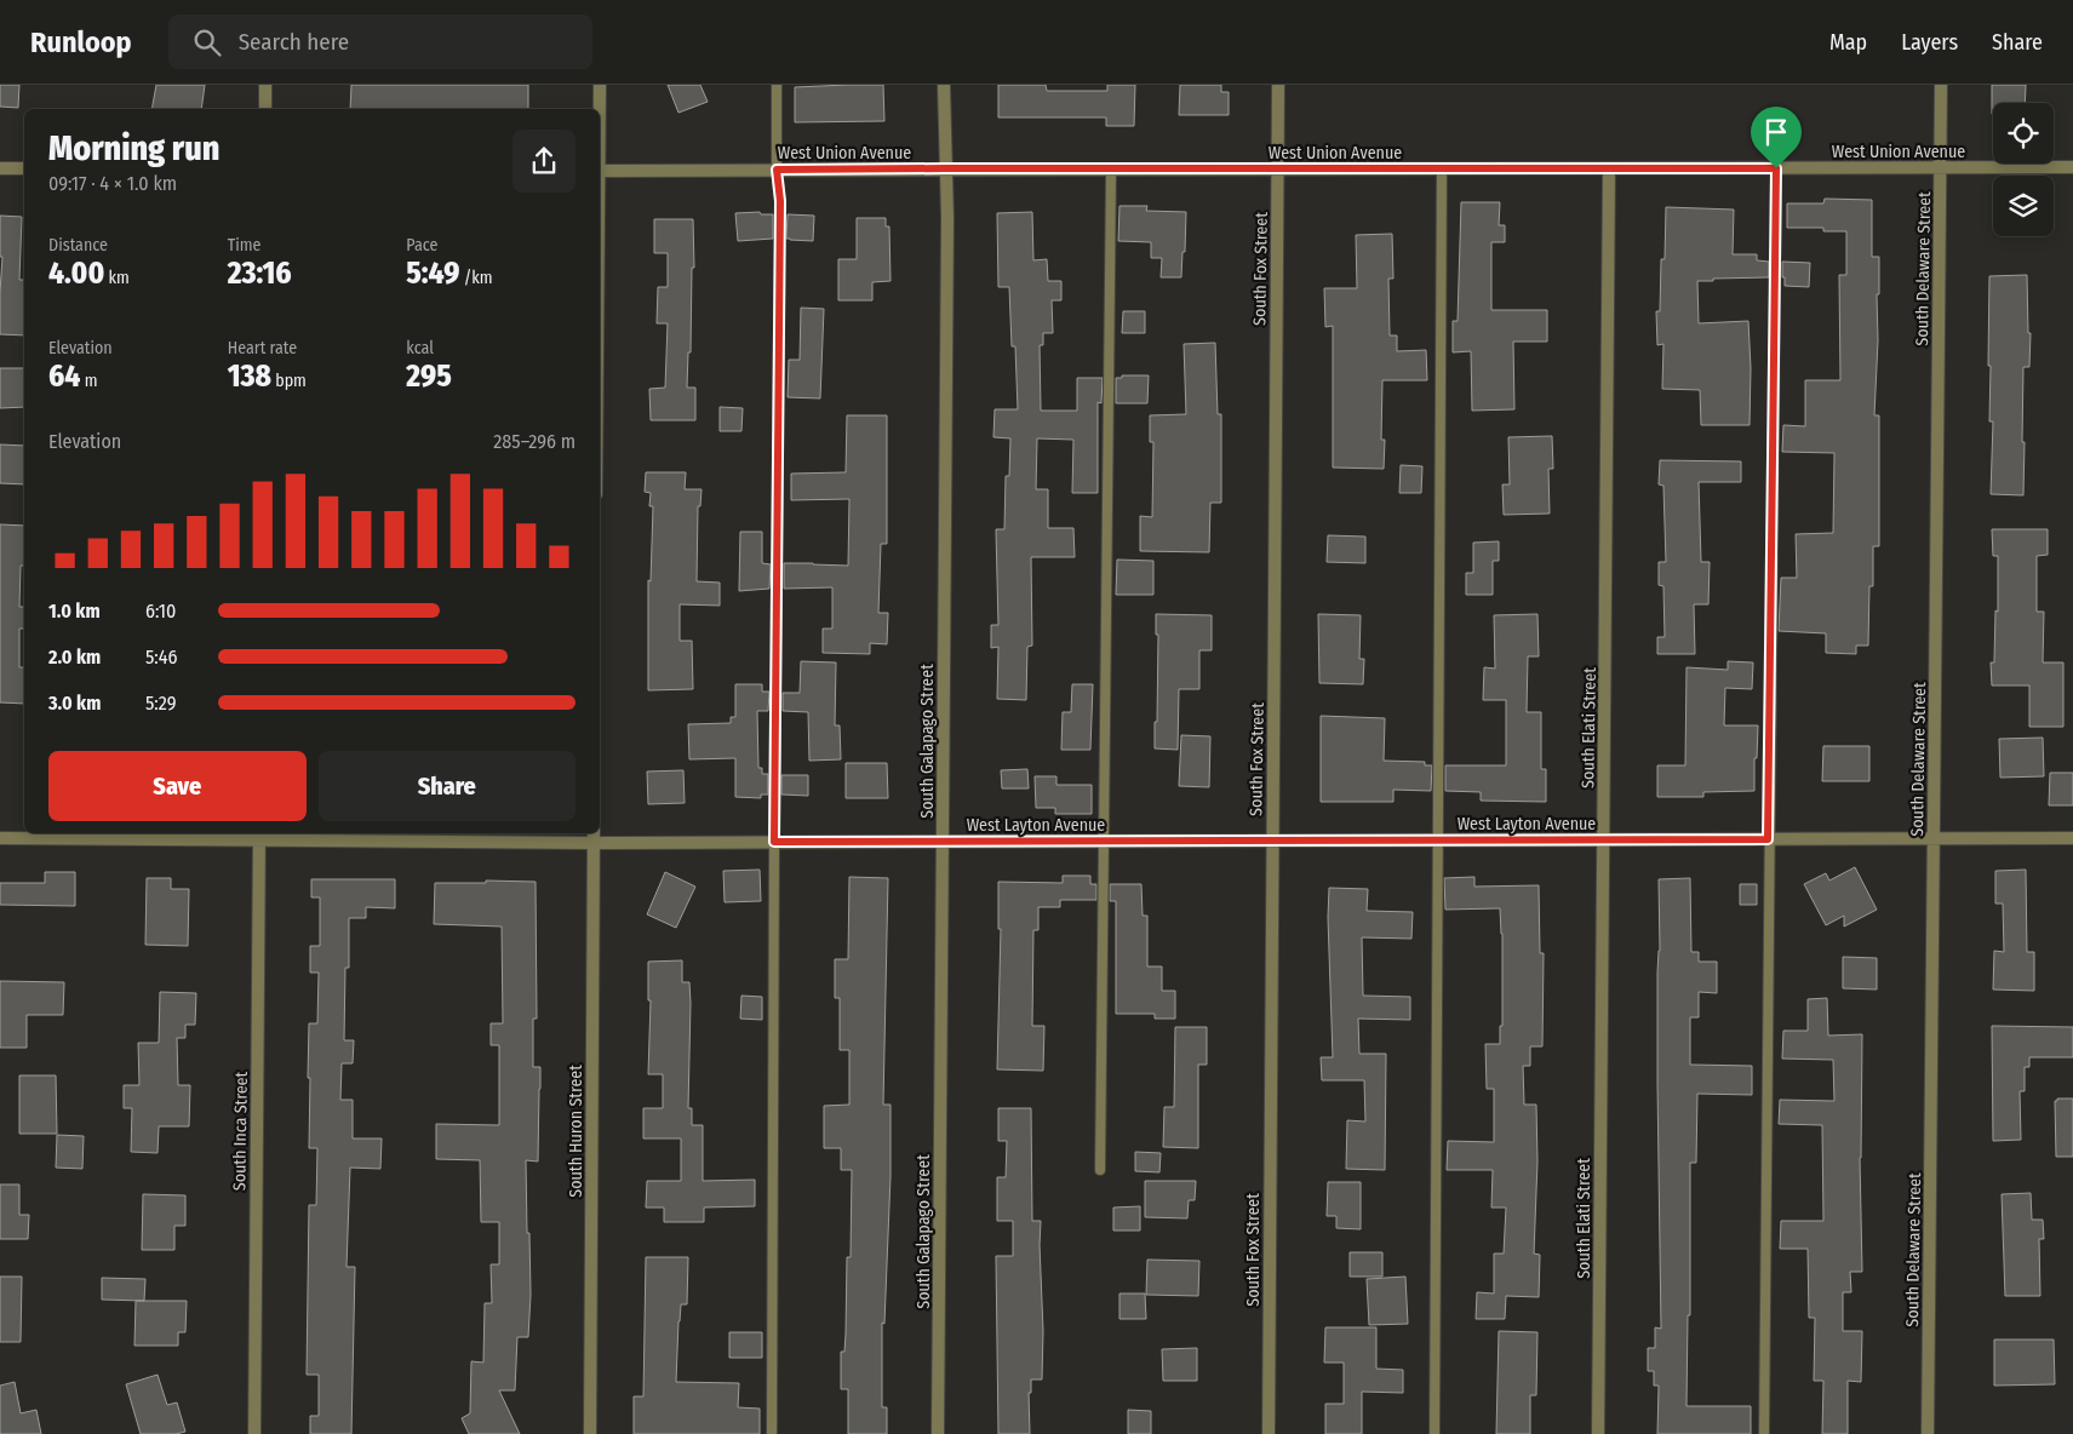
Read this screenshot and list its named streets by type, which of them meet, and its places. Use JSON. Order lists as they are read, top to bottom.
{
  "streets": {
    "street": [
      "West Union Avenue",
      "South Fox Street",
      "South Delaware Street",
      "South Elati Street",
      "South Galapago Street",
      "West Layton Avenue",
      "South Inca Street",
      "South Huron Street"
    ]
  },
  "crossings": [
    ["West Union Avenue", "South Fox Street"],
    ["West Union Avenue", "South Delaware Street"],
    ["West Union Avenue", "South Elati Street"],
    ["West Union Avenue", "South Galapago Street"],
    ["South Fox Street", "West Layton Avenue"],
    ["South Delaware Street", "West Layton Avenue"],
    ["South Elati Street", "West Layton Avenue"],
    ["South Galapago Street", "West Layton Avenue"],
    ["West Layton Avenue", "South Inca Street"],
    ["West Layton Avenue", "South Huron Street"]
  ],
  "page": {
    "header": "Runloop",
    "search": "Search here",
    "nav": ["Map", "Layers", "Share"],
    "heading": ["Morning run", "09:17 · 4 × 1.0 km"],
    "stats": [
      ["Distance", "4.00 km"],
      ["Time", "23:16"],
      ["Pace", "5:49 /km"],
      ["Elevation", "64 m"],
      ["Heart rate", "138 bpm"],
      ["kcal", "295"]
    ],
    "chart": ["Elevation", "285–296 m"],
    "list": [
      {
        "name": "1.0 km",
        "note": "6:10"
      },
      {
        "name": "2.0 km",
        "note": "5:46"
      },
      {
        "name": "3.0 km",
        "note": "5:29"
      }
    ],
    "buttons": ["Save", "Share"]
  }
}
